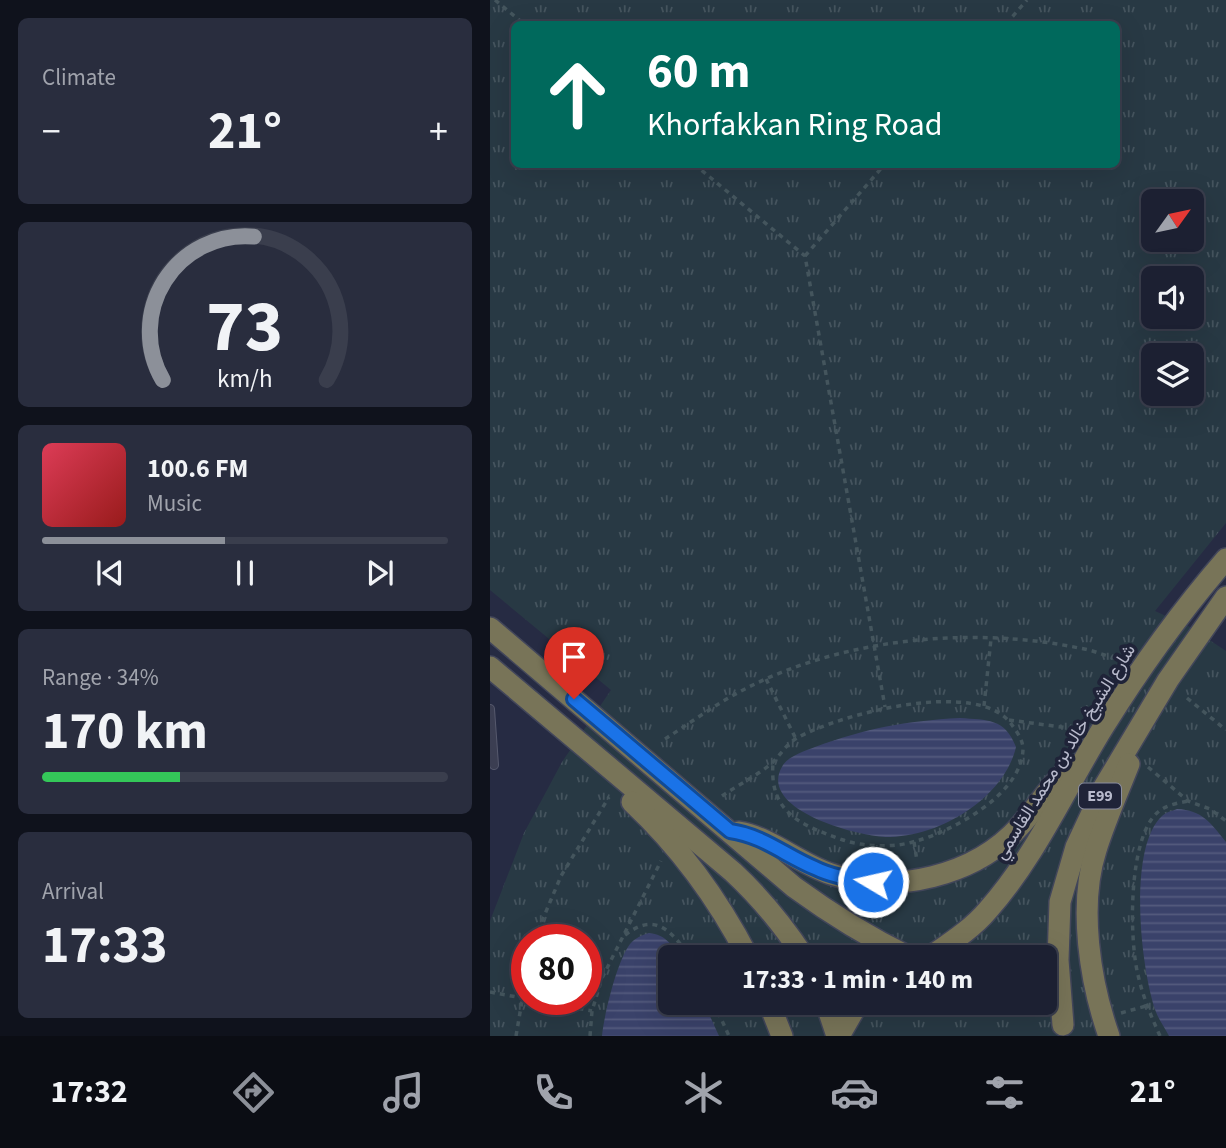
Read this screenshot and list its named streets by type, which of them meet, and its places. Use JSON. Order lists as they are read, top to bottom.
{
  "streets": {
    "highway": ["شارع الشيخ خالد بن محمد القاسمي", "E99"]
  },
  "north": "top right",
  "page": {
    "tile": [
      "Climate",
      ["Range · 34%", "170 km"],
      ["Arrival", "17:33"]
    ],
    "turn": ["60 m", "Khorfakkan Ring Road"],
    "heat": ["−", "21°", "+"],
    "song": ["100.6 FM", "Music"],
    "limit": "80",
    "trip": "17:33 · 1 min · 140 m",
    "tabs": ["17:32", "21°"],
    "gauge": ["73", "km/h"]
  }
}
